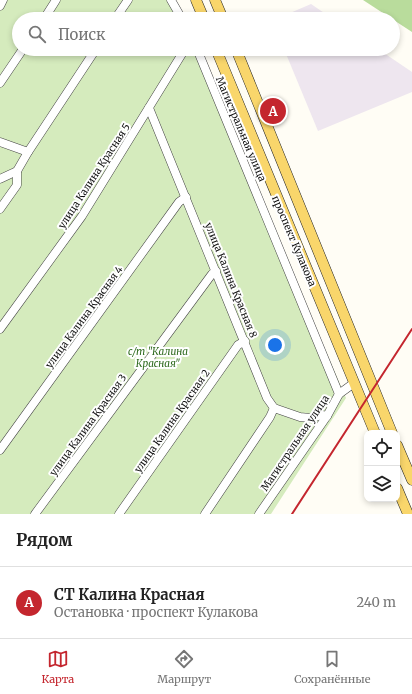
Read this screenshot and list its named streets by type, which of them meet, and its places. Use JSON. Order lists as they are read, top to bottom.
{
  "streets": {
    "main road": ["проспект Кулакова"],
    "street": [
      "Магистральная улица",
      "улица Калина Красная 5",
      "улица Калина Красная 8",
      "улица Калина Красная 4",
      "улица Калина Красная 2",
      "улица Калина Красная 3"
    ]
  },
  "crossings": [
    ["улица Калина Красная 5", "улица Калина Красная 8"],
    ["улица Калина Красная 8", "улица Калина Красная 4"],
    ["улица Калина Красная 8", "улица Калина Красная 2"],
    ["улица Калина Красная 8", "улица Калина Красная 3"]
  ],
  "parks": ["с/т \"Калина Красная\""],
  "page": {
    "search": "Поиск",
    "pins": "A",
    "heading": "Рядом",
    "list": [
      {
        "mark": "A",
        "name": "СТ Калина Красная",
        "note": "Остановка · проспект Кулакова",
        "value": "240 m"
      }
    ],
    "nav": ["Карта", "Маршрут", "Сохранённые"]
  }
}
